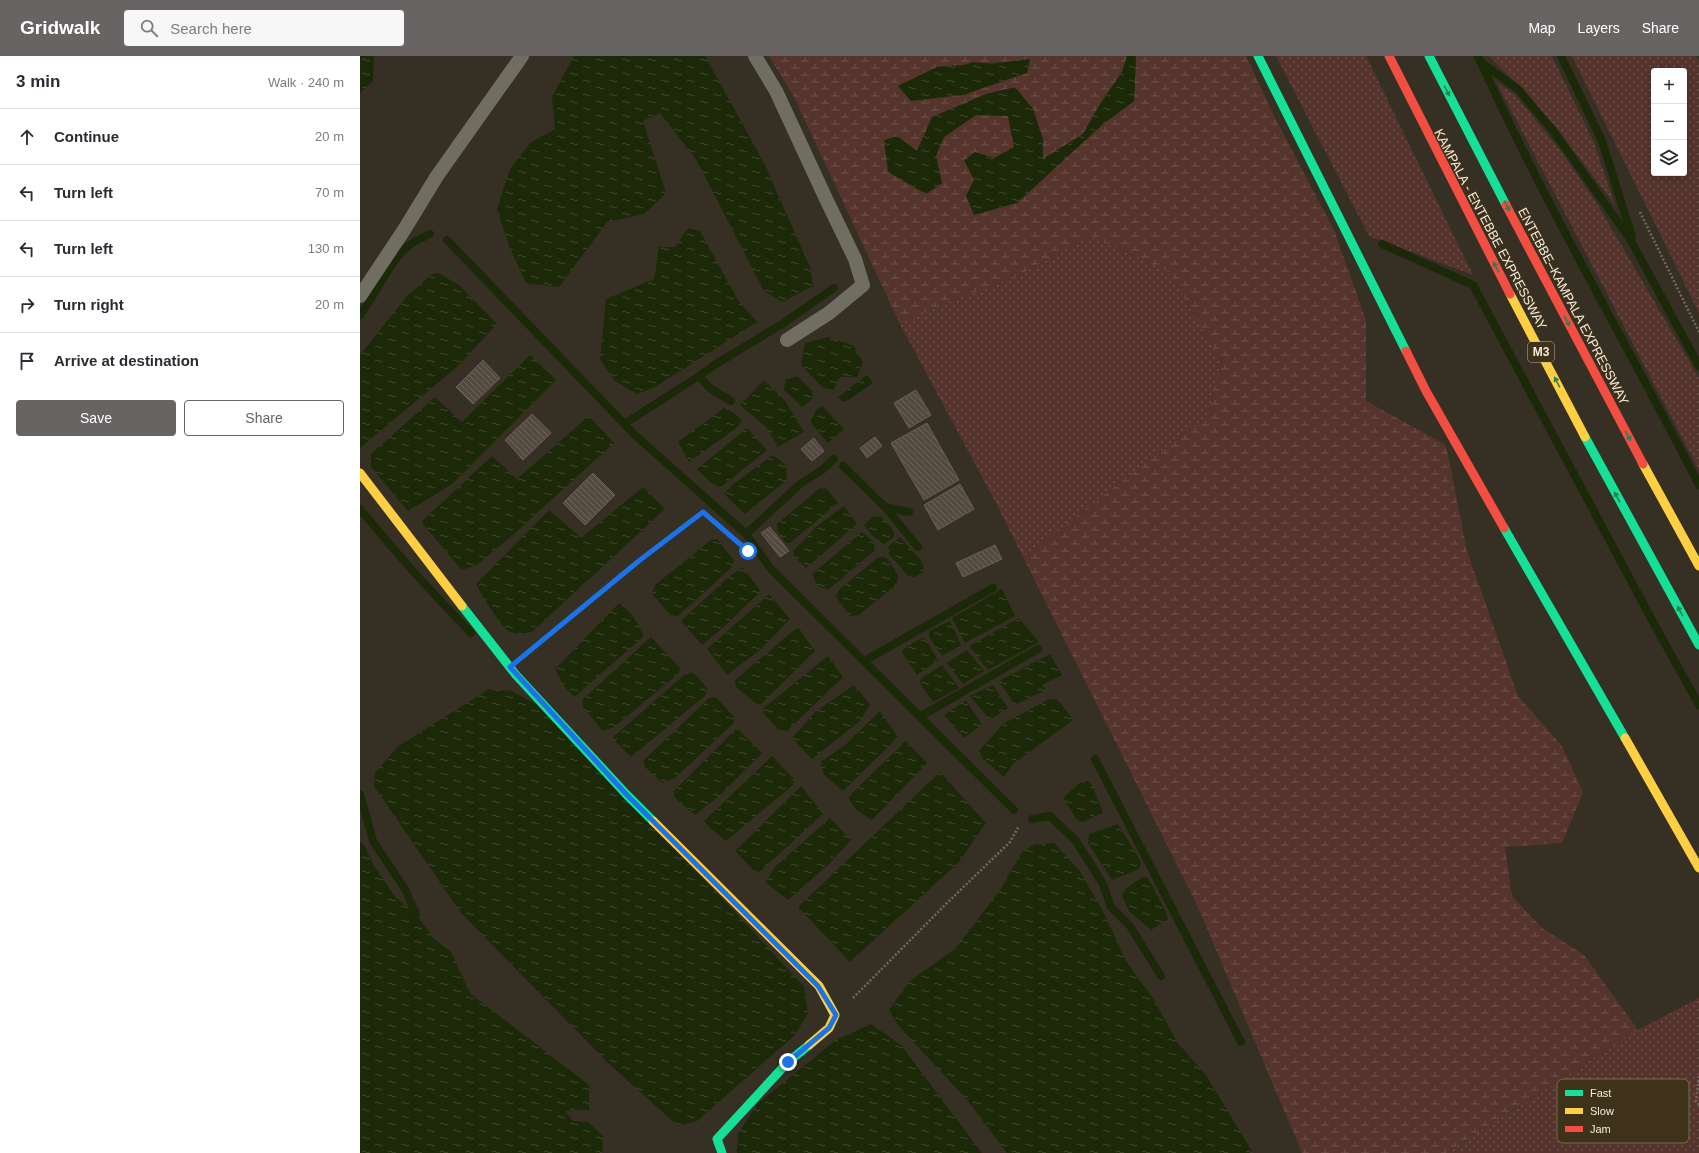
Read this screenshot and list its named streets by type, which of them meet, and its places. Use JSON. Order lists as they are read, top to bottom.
{
  "streets": {
    "main road": ["KAMPALA - ENTEBBE EXPRESSWAY", "ENTEBBE–KAMPALA EXPRESSWAY", "M3"]
  },
  "one_way": ["KAMPALA - ENTEBBE EXPRESSWAY", "ENTEBBE–KAMPALA EXPRESSWAY"],
  "legend": ["Fast", "Slow", "Jam"],
  "page": {
    "header": "Gridwalk",
    "search": "Search here",
    "nav": ["Map", "Layers", "Share"],
    "heading": ["3 min", "Walk · 240 m"],
    "map_buttons": ["+", "−"],
    "list": [
      ["Continue", "20 m"],
      ["Turn left", "70 m"],
      ["Turn left", "130 m"],
      ["Turn right", "20 m"],
      "Arrive at destination"
    ],
    "buttons": ["Save", "Share"]
  }
}
